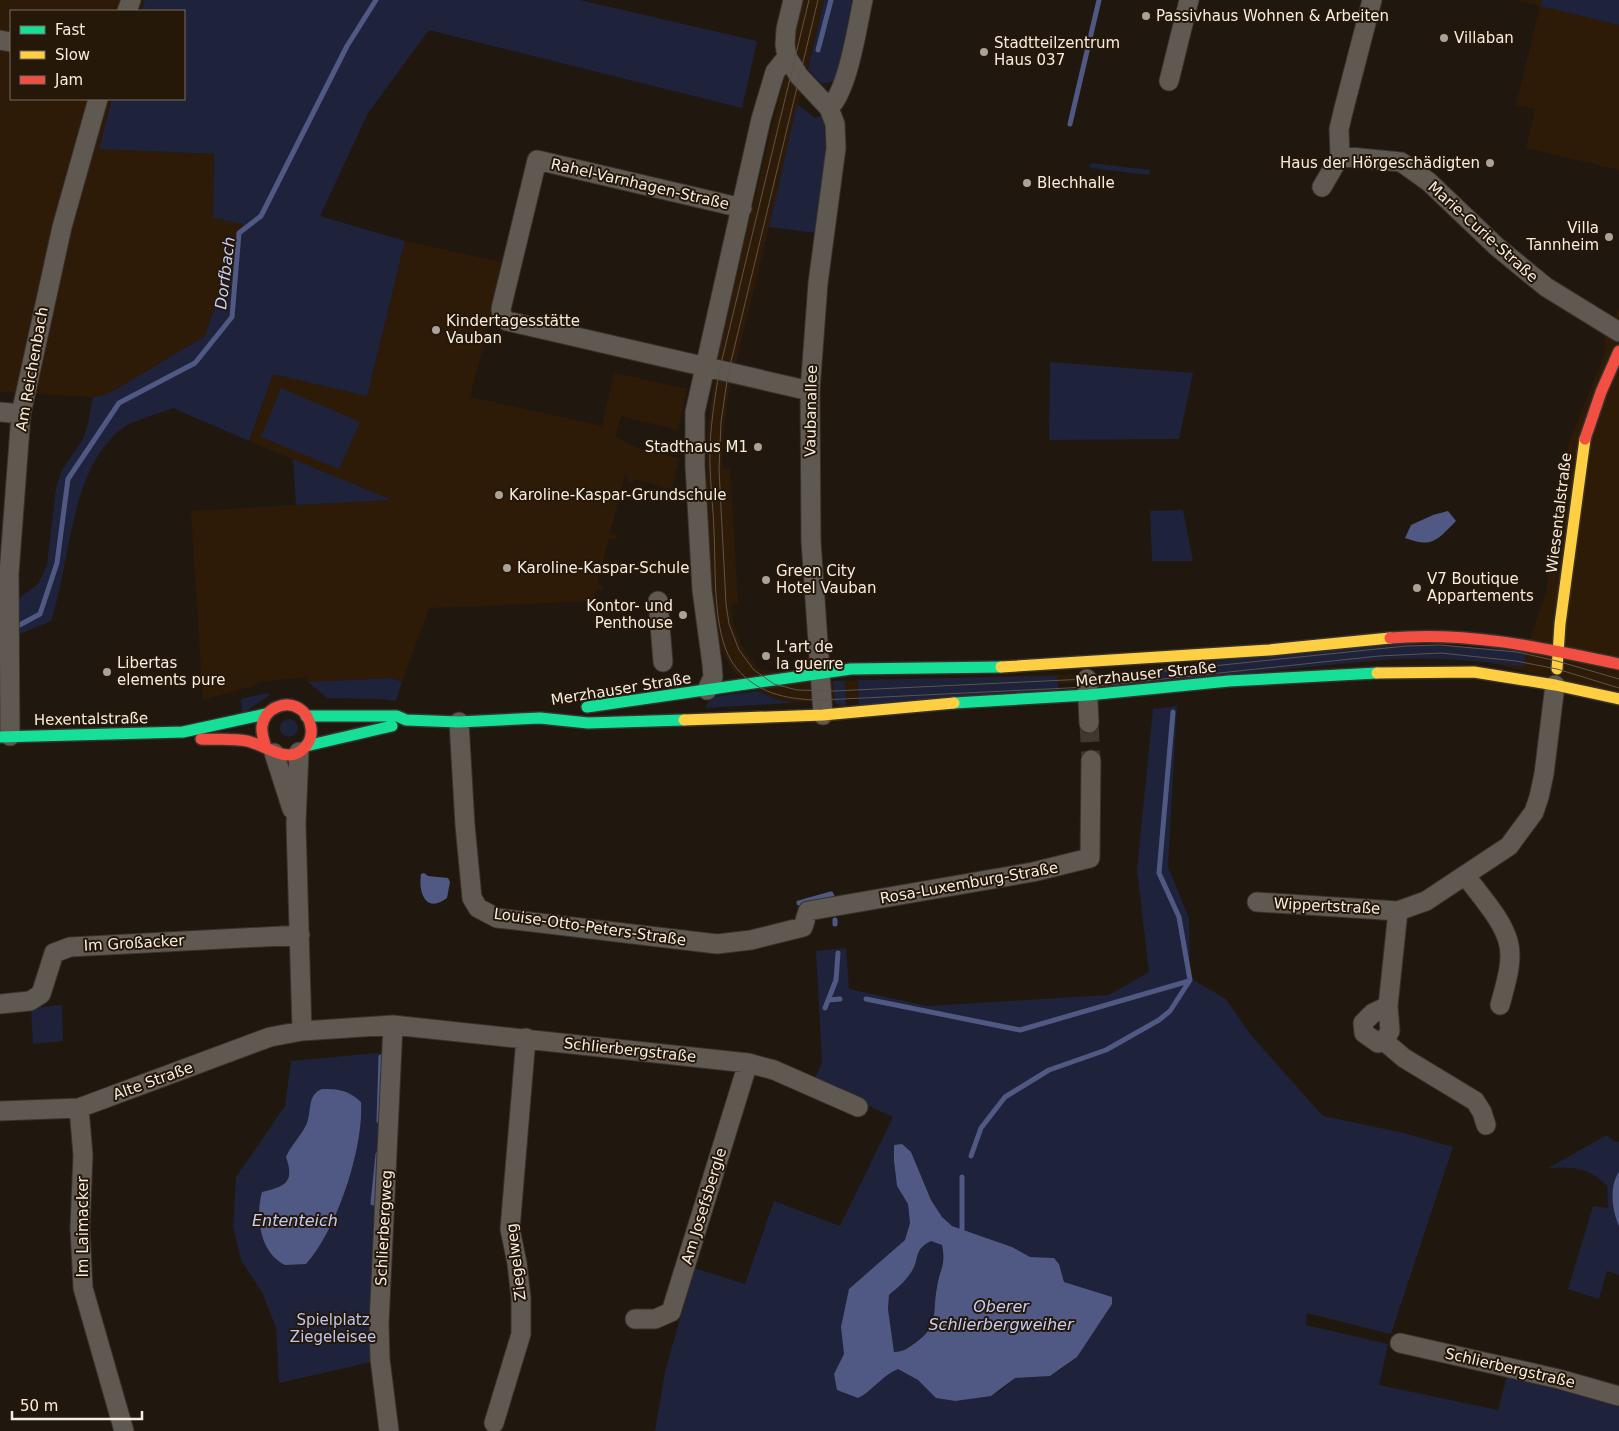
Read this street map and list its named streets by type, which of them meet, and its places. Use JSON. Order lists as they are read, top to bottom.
{
  "streets": {
    "main road": ["Wiesentalstraße", "Merzhauser Straße", "Hexentalstraße"],
    "street": [
      "Rahel-Varnhagen-Straße",
      "Marie-Curie-Straße",
      "Am Reichenbach",
      "Vaubanallee",
      "Rosa-Luxemburg-Straße",
      "Wippertstraße",
      "Louise-Otto-Peters-Straße",
      "Im Großacker",
      "Schlierbergstraße",
      "Alte Straße",
      "Am Josefsbergle",
      "Im Laimacker",
      "Schlierbergweg",
      "Ziegelweg"
    ]
  },
  "crossings": [
    ["Rahel-Varnhagen-Straße", "Vaubanallee"],
    ["Am Reichenbach", "Hexentalstraße"],
    ["Vaubanallee", "Merzhauser Straße"],
    ["Wiesentalstraße", "Merzhauser Straße"],
    ["Wiesentalstraße", "Wippertstraße"],
    ["Merzhauser Straße", "Hexentalstraße"],
    ["Merzhauser Straße", "Wippertstraße"],
    ["Merzhauser Straße", "Louise-Otto-Peters-Straße"],
    ["Rosa-Luxemburg-Straße", "Louise-Otto-Peters-Straße"],
    ["Schlierbergstraße", "Alte Straße"],
    ["Schlierbergstraße", "Am Josefsbergle"],
    ["Schlierbergstraße", "Schlierbergweg"],
    ["Schlierbergstraße", "Ziegelweg"],
    ["Alte Straße", "Im Laimacker"],
    ["Alte Straße", "Schlierbergweg"]
  ],
  "water": ["Dorfbach", "Ententeich", "Oberer Schlierbergweiher"],
  "parks": ["Spielplatz Ziegeleisee"],
  "places": [
    "Passivhaus Wohnen & Arbeiten",
    "Villaban",
    "Stadtteilzentrum Haus 037",
    "Haus der Hörgeschädigten",
    "Blechhalle",
    "Villa Tannheim",
    "Kindertagesstätte Vauban",
    "Stadthaus M1",
    "Karoline-Kaspar-Grundschule",
    "Karoline-Kaspar-Schule",
    "Green City Hotel Vauban",
    "V7 Boutique Appartements",
    "Kontor- und Penthouse",
    "L'art de la guerre",
    "Libertas elements pure"
  ],
  "legend": ["Fast", "Slow", "Jam"],
  "scale_bar": "50 m"
}
